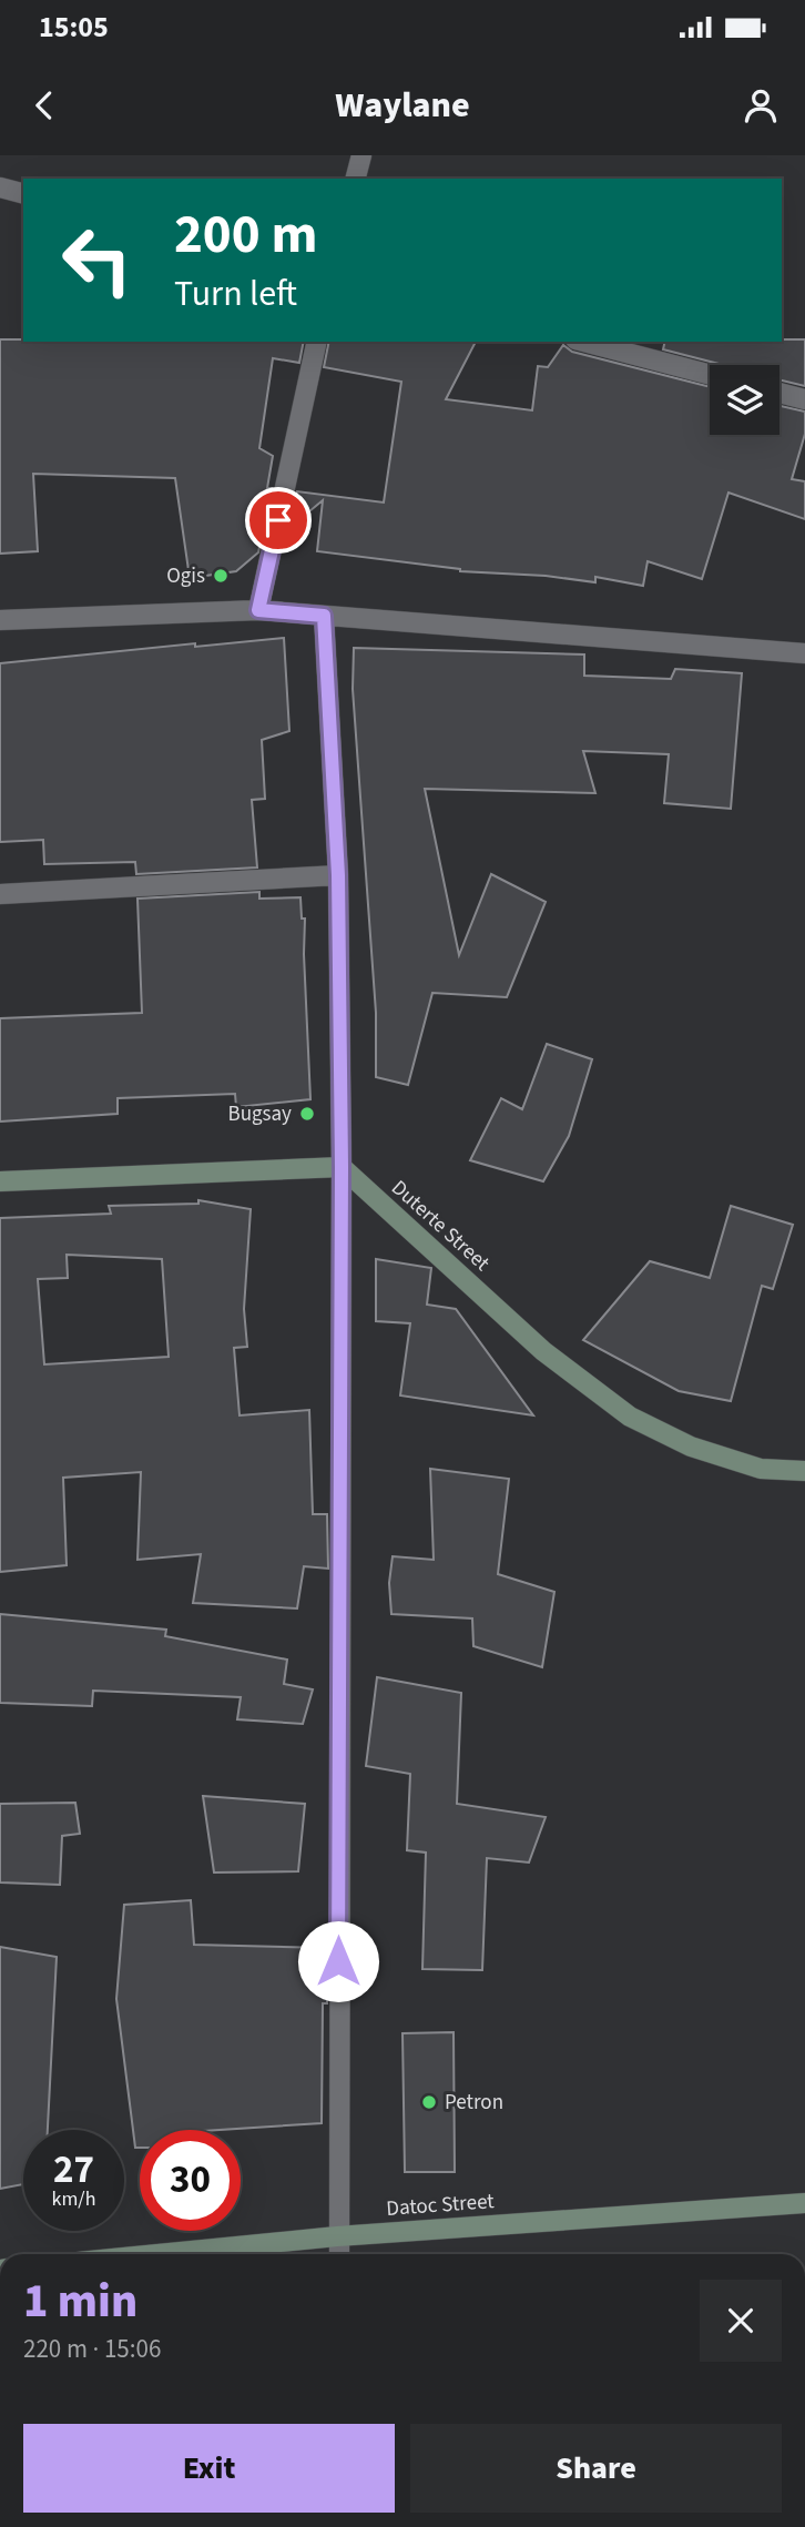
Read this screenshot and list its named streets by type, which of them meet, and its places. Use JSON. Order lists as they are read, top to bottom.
{
  "streets": {
    "main road": ["Duterte Street", "Datoc Street"]
  },
  "places": ["Ogis", "Bugsay", "Petron"],
  "page": {
    "status": "15:05",
    "header": "Waylane",
    "turn": ["200 m", "Turn left"],
    "speed": "27 km/h",
    "limit": "30",
    "heading": ["1 min", "220 m · 15:06"],
    "buttons": ["Exit", "Share"]
  }
}
